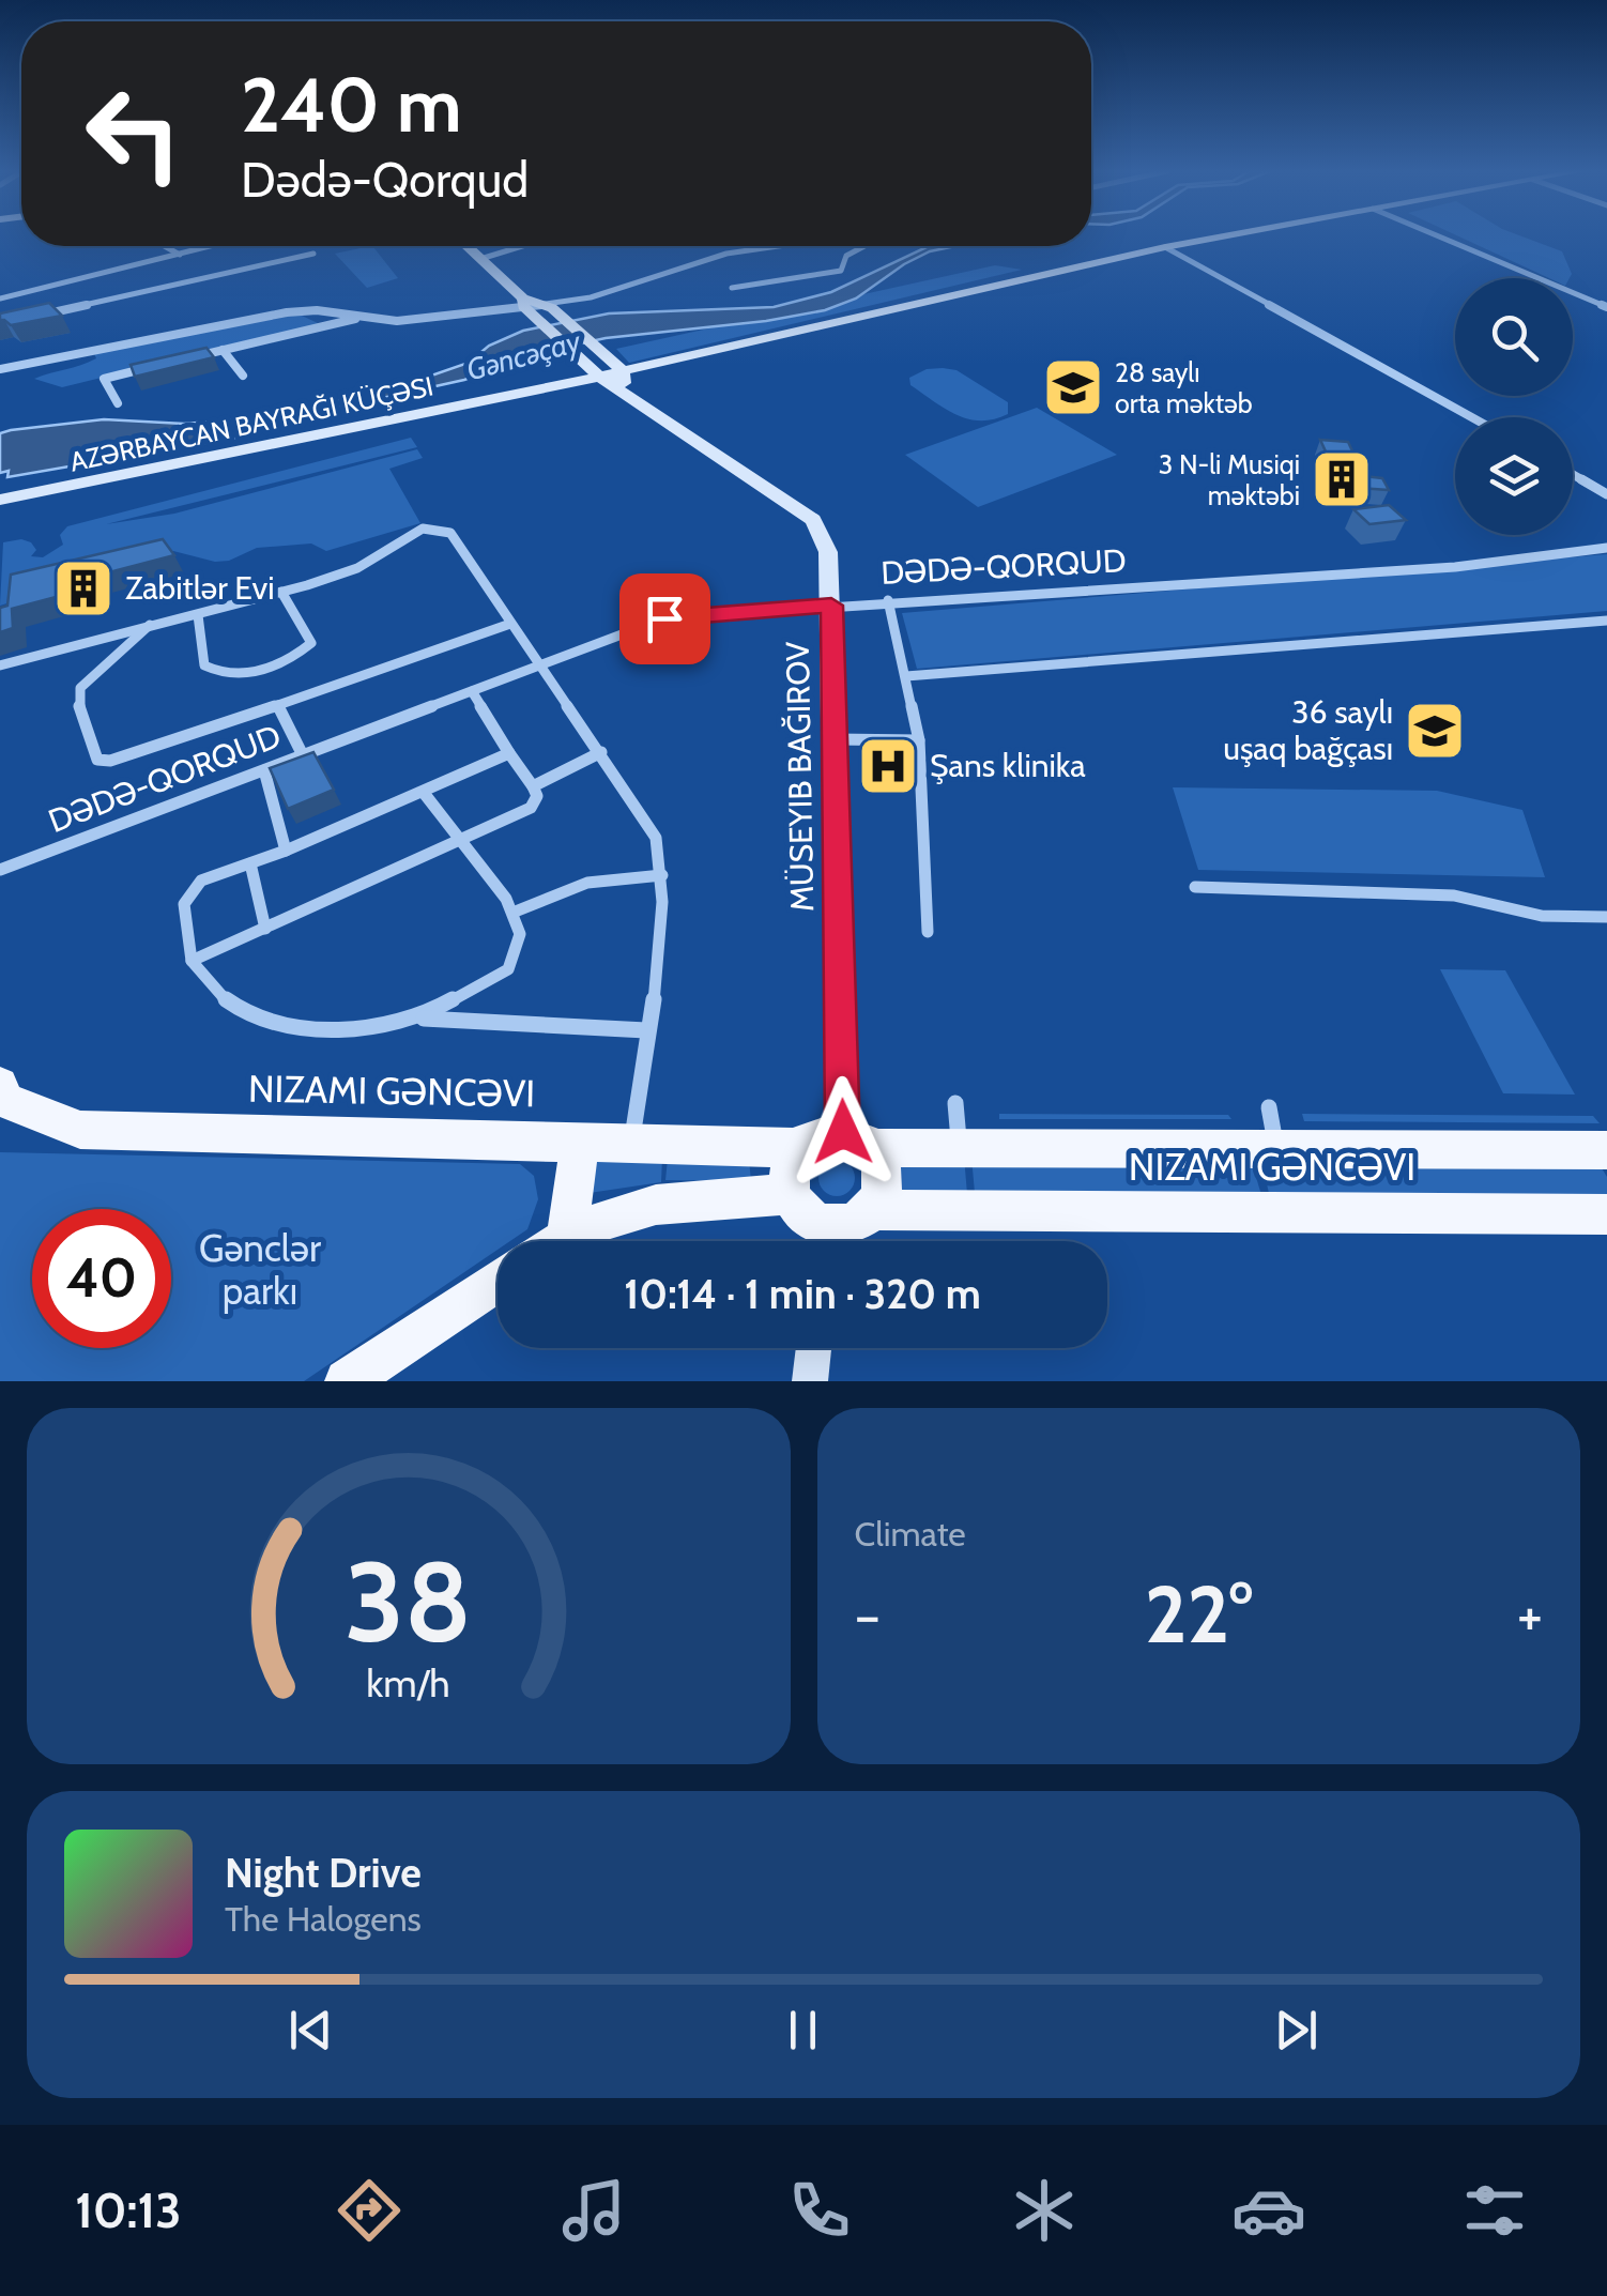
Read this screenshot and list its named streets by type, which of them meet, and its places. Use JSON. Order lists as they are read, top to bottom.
{
  "streets": {
    "main road": ["NIZAMI GƏNCƏVI"],
    "street": ["DƏDƏ-QORQUD"]
  },
  "water": ["Gəncəçay"],
  "parks": ["Gənclər parkı"],
  "places": {
    "school or university": ["28 saylı orta məktəb", "36 saylı uşaq bağçası"],
    "building": ["3 N-li Musiqi məktəbi", "Zabitlər Evi"],
    "hospital": ["Şans klinika"]
  },
  "page": {
    "turn": ["240 m", "Dədə-Qorqud"],
    "limit": "40",
    "trip": "10:14 · 1 min · 320 m",
    "tile": "Climate",
    "heat": ["−", "22°", "+"],
    "song": ["Night Drive", "The Halogens"],
    "tabs": "10:13",
    "gauge": ["38", "km/h"]
  }
}
